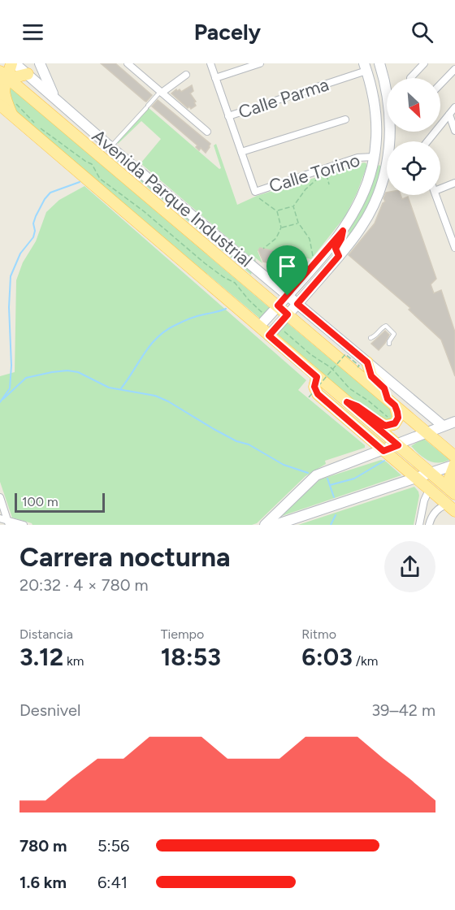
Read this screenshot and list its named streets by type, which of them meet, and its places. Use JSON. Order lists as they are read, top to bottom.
{
  "streets": {
    "street": ["Calle Parma", "Calle Torino", "Avenida Parque Industrial"]
  },
  "scale_bar": "100 m",
  "north": "bottom right",
  "page": {
    "header": "Pacely",
    "scale": "100 m",
    "heading": ["Carrera nocturna", "20:32 · 4 × 780 m"],
    "stats": [
      ["Distancia", "3.12 km"],
      ["Tiempo", "18:53"],
      ["Ritmo", "6:03 /km"]
    ],
    "chart": ["Desnivel", "39–42 m"],
    "list": [
      {
        "name": "780 m",
        "note": "5:56"
      },
      {
        "name": "1.6 km",
        "note": "6:41"
      }
    ]
  }
}
